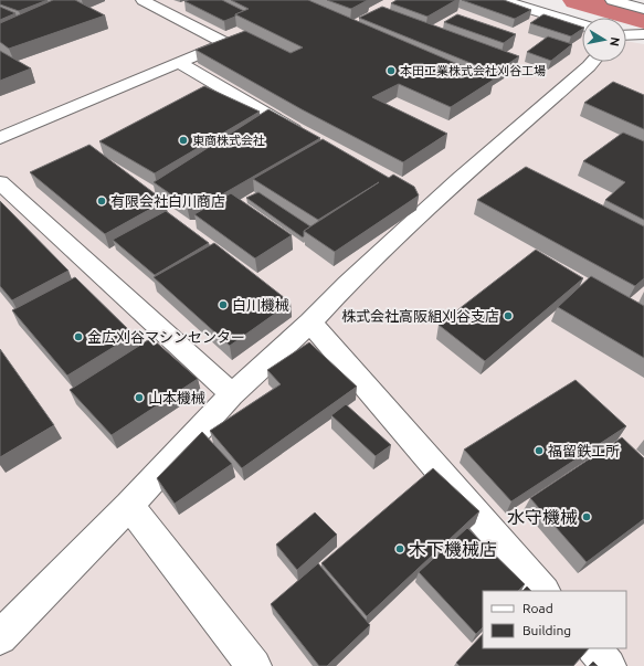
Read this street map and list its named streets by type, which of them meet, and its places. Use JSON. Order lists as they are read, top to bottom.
{
  "places": [
    "本田工業株式会社刈谷工場",
    "東商株式会社",
    "有限会社白川商店",
    "白川機械",
    "株式会社高阪組刈谷支店",
    "金広刈谷マシンセンター",
    "山本機械",
    "福留鉄工所",
    "水守機械",
    "木下機械店"
  ],
  "legend": ["Road", "Building"],
  "north": "right"
}
